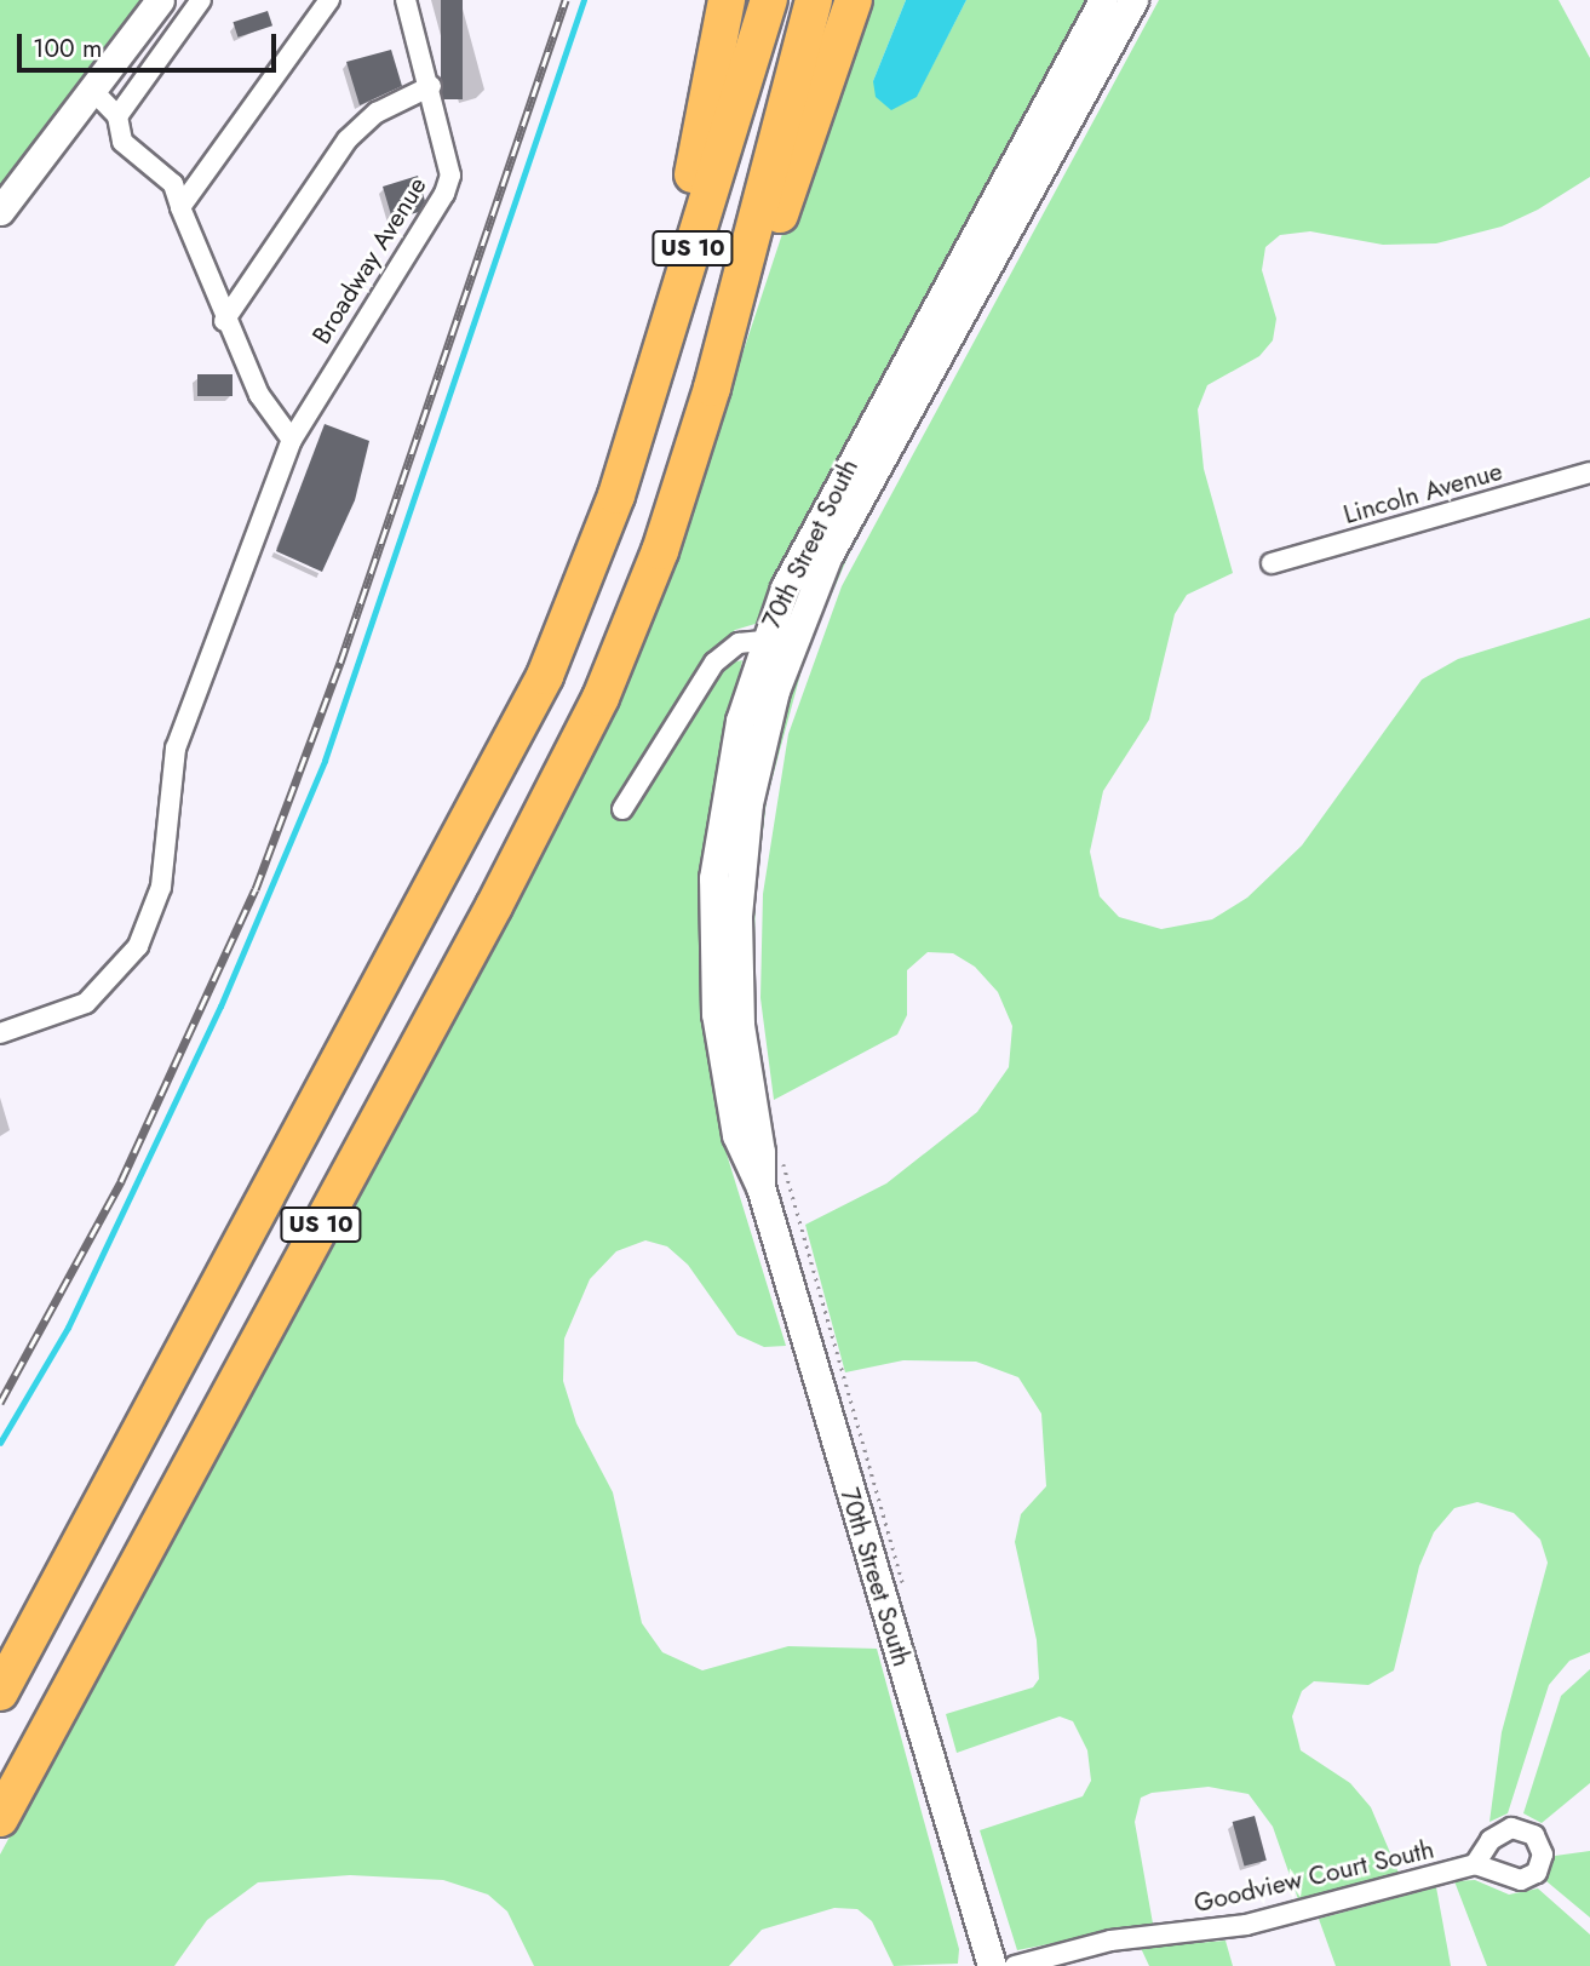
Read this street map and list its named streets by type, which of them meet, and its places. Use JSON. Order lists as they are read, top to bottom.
{
  "streets": {
    "highway": ["US 10"],
    "main road": ["70th Street South"],
    "street": ["Broadway Avenue", "Lincoln Avenue", "Goodview Court South"]
  },
  "scale_bar": "100 m"
}
